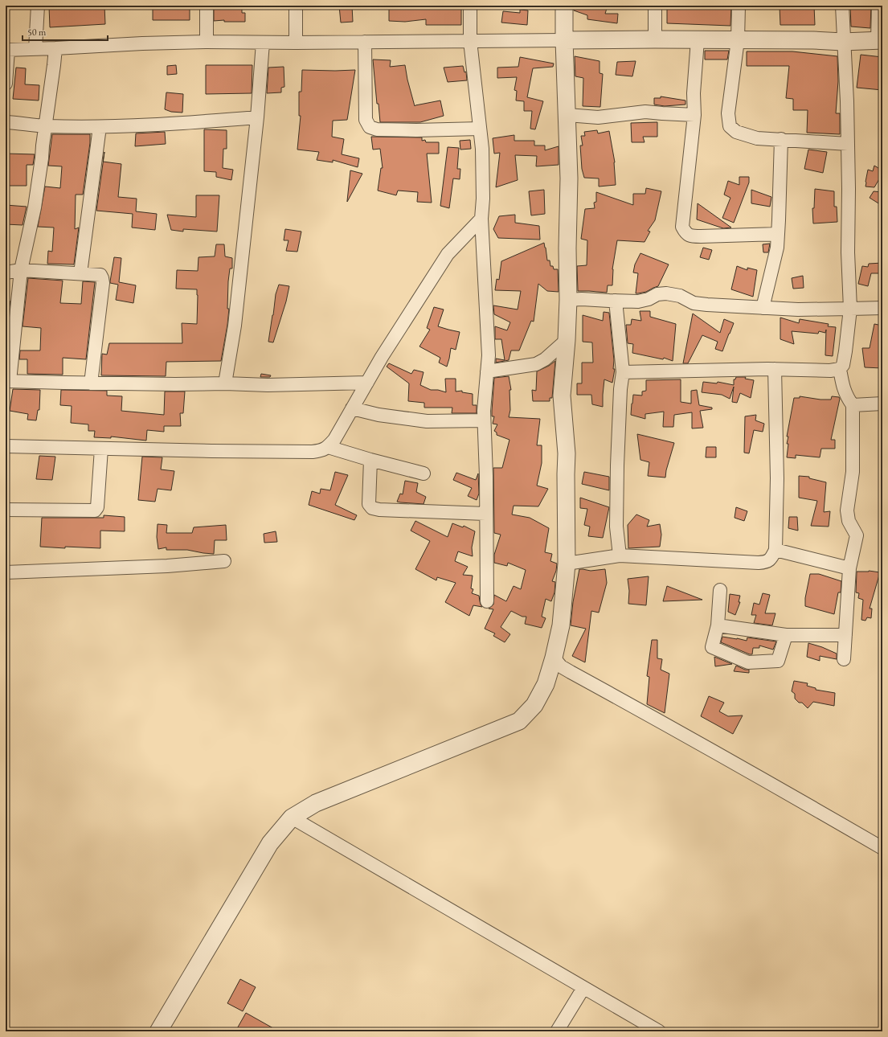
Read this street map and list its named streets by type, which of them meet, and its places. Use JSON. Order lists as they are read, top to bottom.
{
  "scale_bar": "50 m"
}
